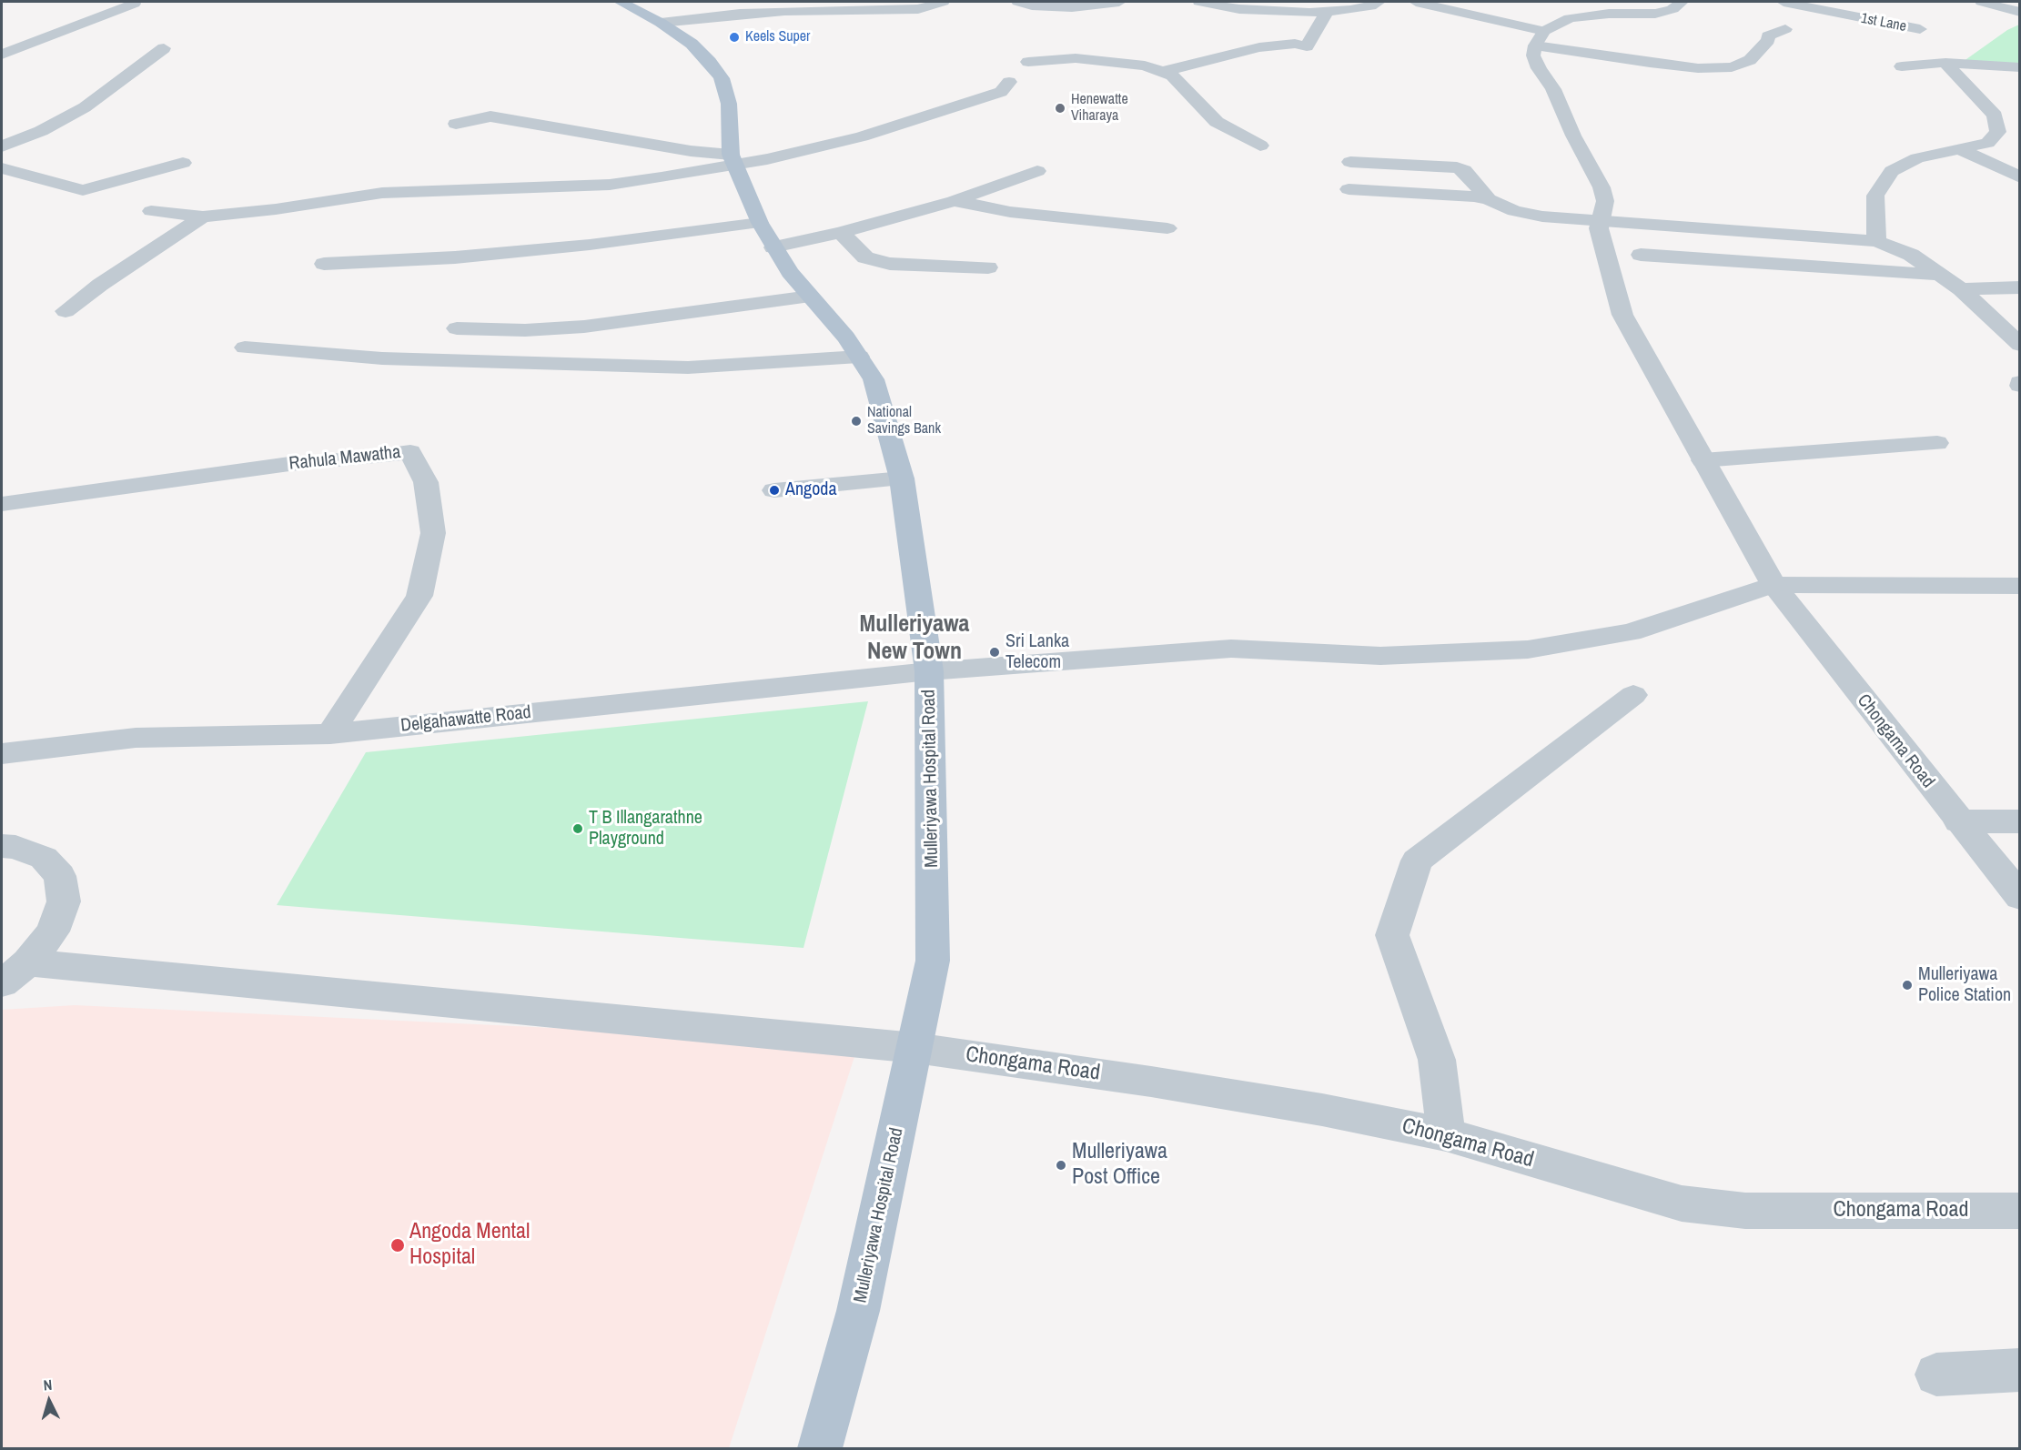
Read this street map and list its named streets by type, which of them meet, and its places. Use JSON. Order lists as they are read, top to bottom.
{
  "streets": {
    "main road": ["Mulleriyawa Hospital Road"],
    "street": [
      "1st Lane",
      "Rahula Mawatha",
      "Delgahawatte Road",
      "Chongama Road"
    ]
  },
  "crossings": [
    ["Rahula Mawatha", "Delgahawatte Road"],
    ["Delgahawatte Road", "Chongama Road"],
    ["Delgahawatte Road", "Mulleriyawa Hospital Road"],
    ["Chongama Road", "Mulleriyawa Hospital Road"]
  ],
  "districts": ["Mulleriyawa New Town"],
  "places": [
    "Keels Super",
    "Henewatte Viharaya",
    "National Savings Bank",
    "Angoda",
    "Sri Lanka Telecom",
    "T B Illangarathne Playground",
    "Mulleriyawa Police Station",
    "Mulleriyawa Post Office",
    "Angoda Mental Hospital"
  ],
  "north": "top"
}
